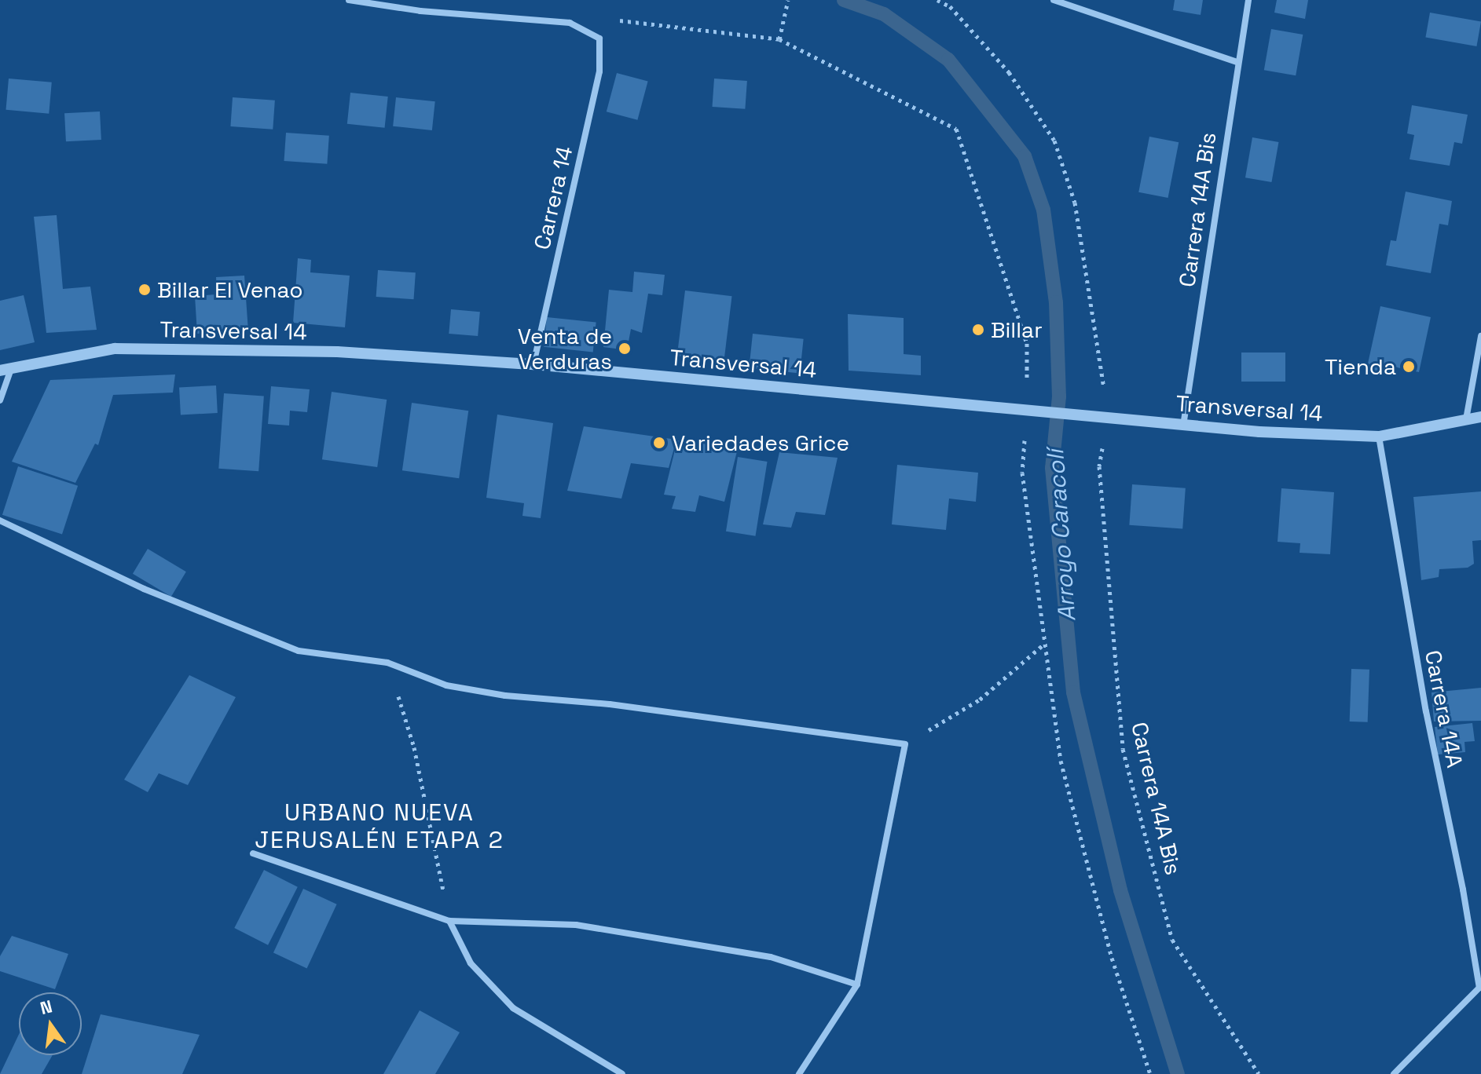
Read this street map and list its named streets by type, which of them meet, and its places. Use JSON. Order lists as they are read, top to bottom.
{
  "streets": {
    "street": [
      "Carrera 14",
      "Carrera 14A Bis",
      "Transversal 14",
      "Carrera 14A"
    ]
  },
  "crossings": [
    ["Carrera 14", "Transversal 14"],
    ["Carrera 14A Bis", "Transversal 14"],
    ["Transversal 14", "Carrera 14A"]
  ],
  "districts": ["URBANO NUEVA JERUSALÉN ETAPA 2"],
  "water": ["Arroyo Caracolí"],
  "places": [
    "Billar El Venao",
    "Billar",
    "Venta de Verduras",
    "Tienda",
    "Variedades Grice"
  ],
  "north": "top"
}
